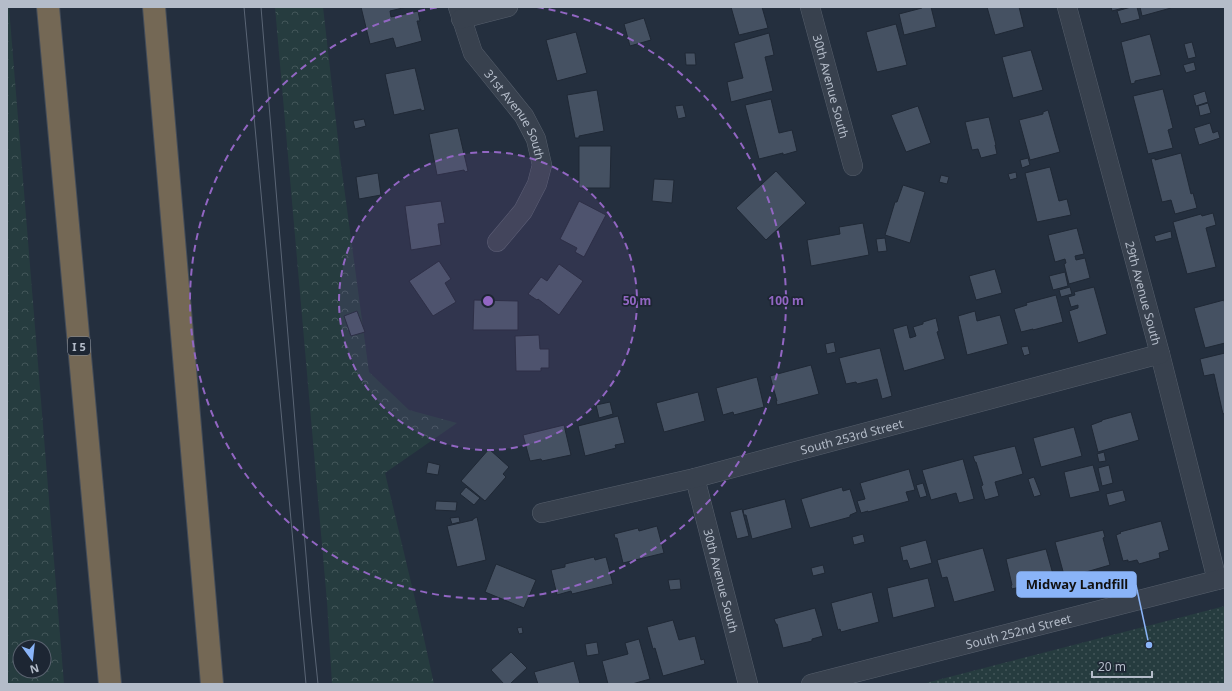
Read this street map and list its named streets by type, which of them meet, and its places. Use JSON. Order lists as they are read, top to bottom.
{
  "streets": {
    "highway": ["I 5"],
    "street": [
      "30th Avenue South",
      "31st Avenue South",
      "29th Avenue South",
      "South 253rd Street",
      "South 252nd Street"
    ]
  },
  "crossings": [
    ["30th Avenue South", "South 253rd Street"],
    ["29th Avenue South", "South 253rd Street"],
    ["29th Avenue South", "South 252nd Street"]
  ],
  "places": ["Midway Landfill"],
  "scale_bar": "20 m",
  "north": "bottom",
  "rings": ["50 m", "100 m"]
}
